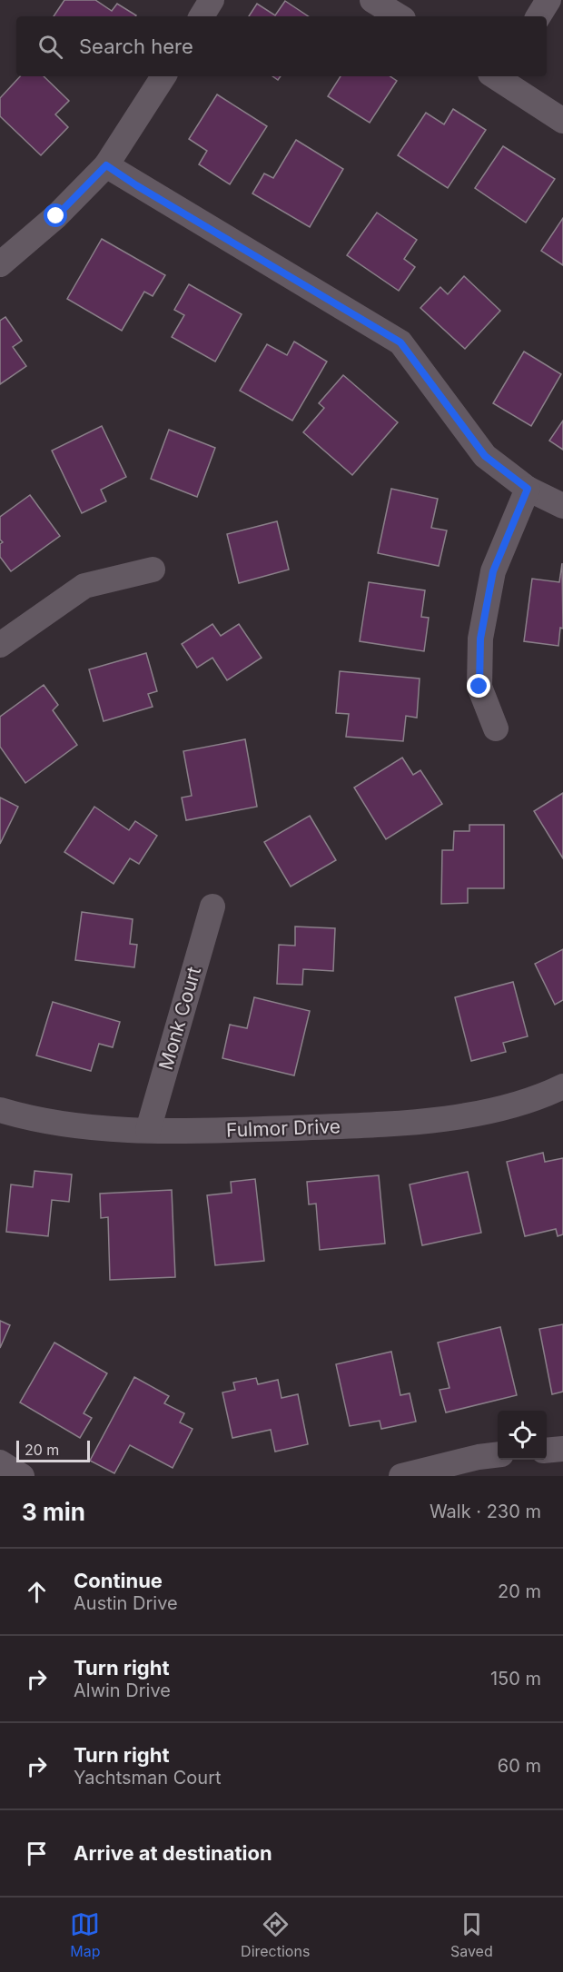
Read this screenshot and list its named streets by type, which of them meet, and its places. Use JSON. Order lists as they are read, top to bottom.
{
  "streets": {
    "street": ["Monk Court", "Fulmor Drive"]
  },
  "crossings": [
    ["Monk Court", "Fulmor Drive"]
  ],
  "scale_bar": "20 m",
  "page": {
    "search": "Search here",
    "scale": "20 m",
    "heading": ["3 min", "Walk · 230 m"],
    "list": [
      ["Continue", "Austin Drive", "20 m"],
      ["Turn right", "Alwin Drive", "150 m"],
      ["Turn right", "Yachtsman Court", "60 m"],
      "Arrive at destination"
    ],
    "nav": ["Map", "Directions", "Saved"]
  }
}
